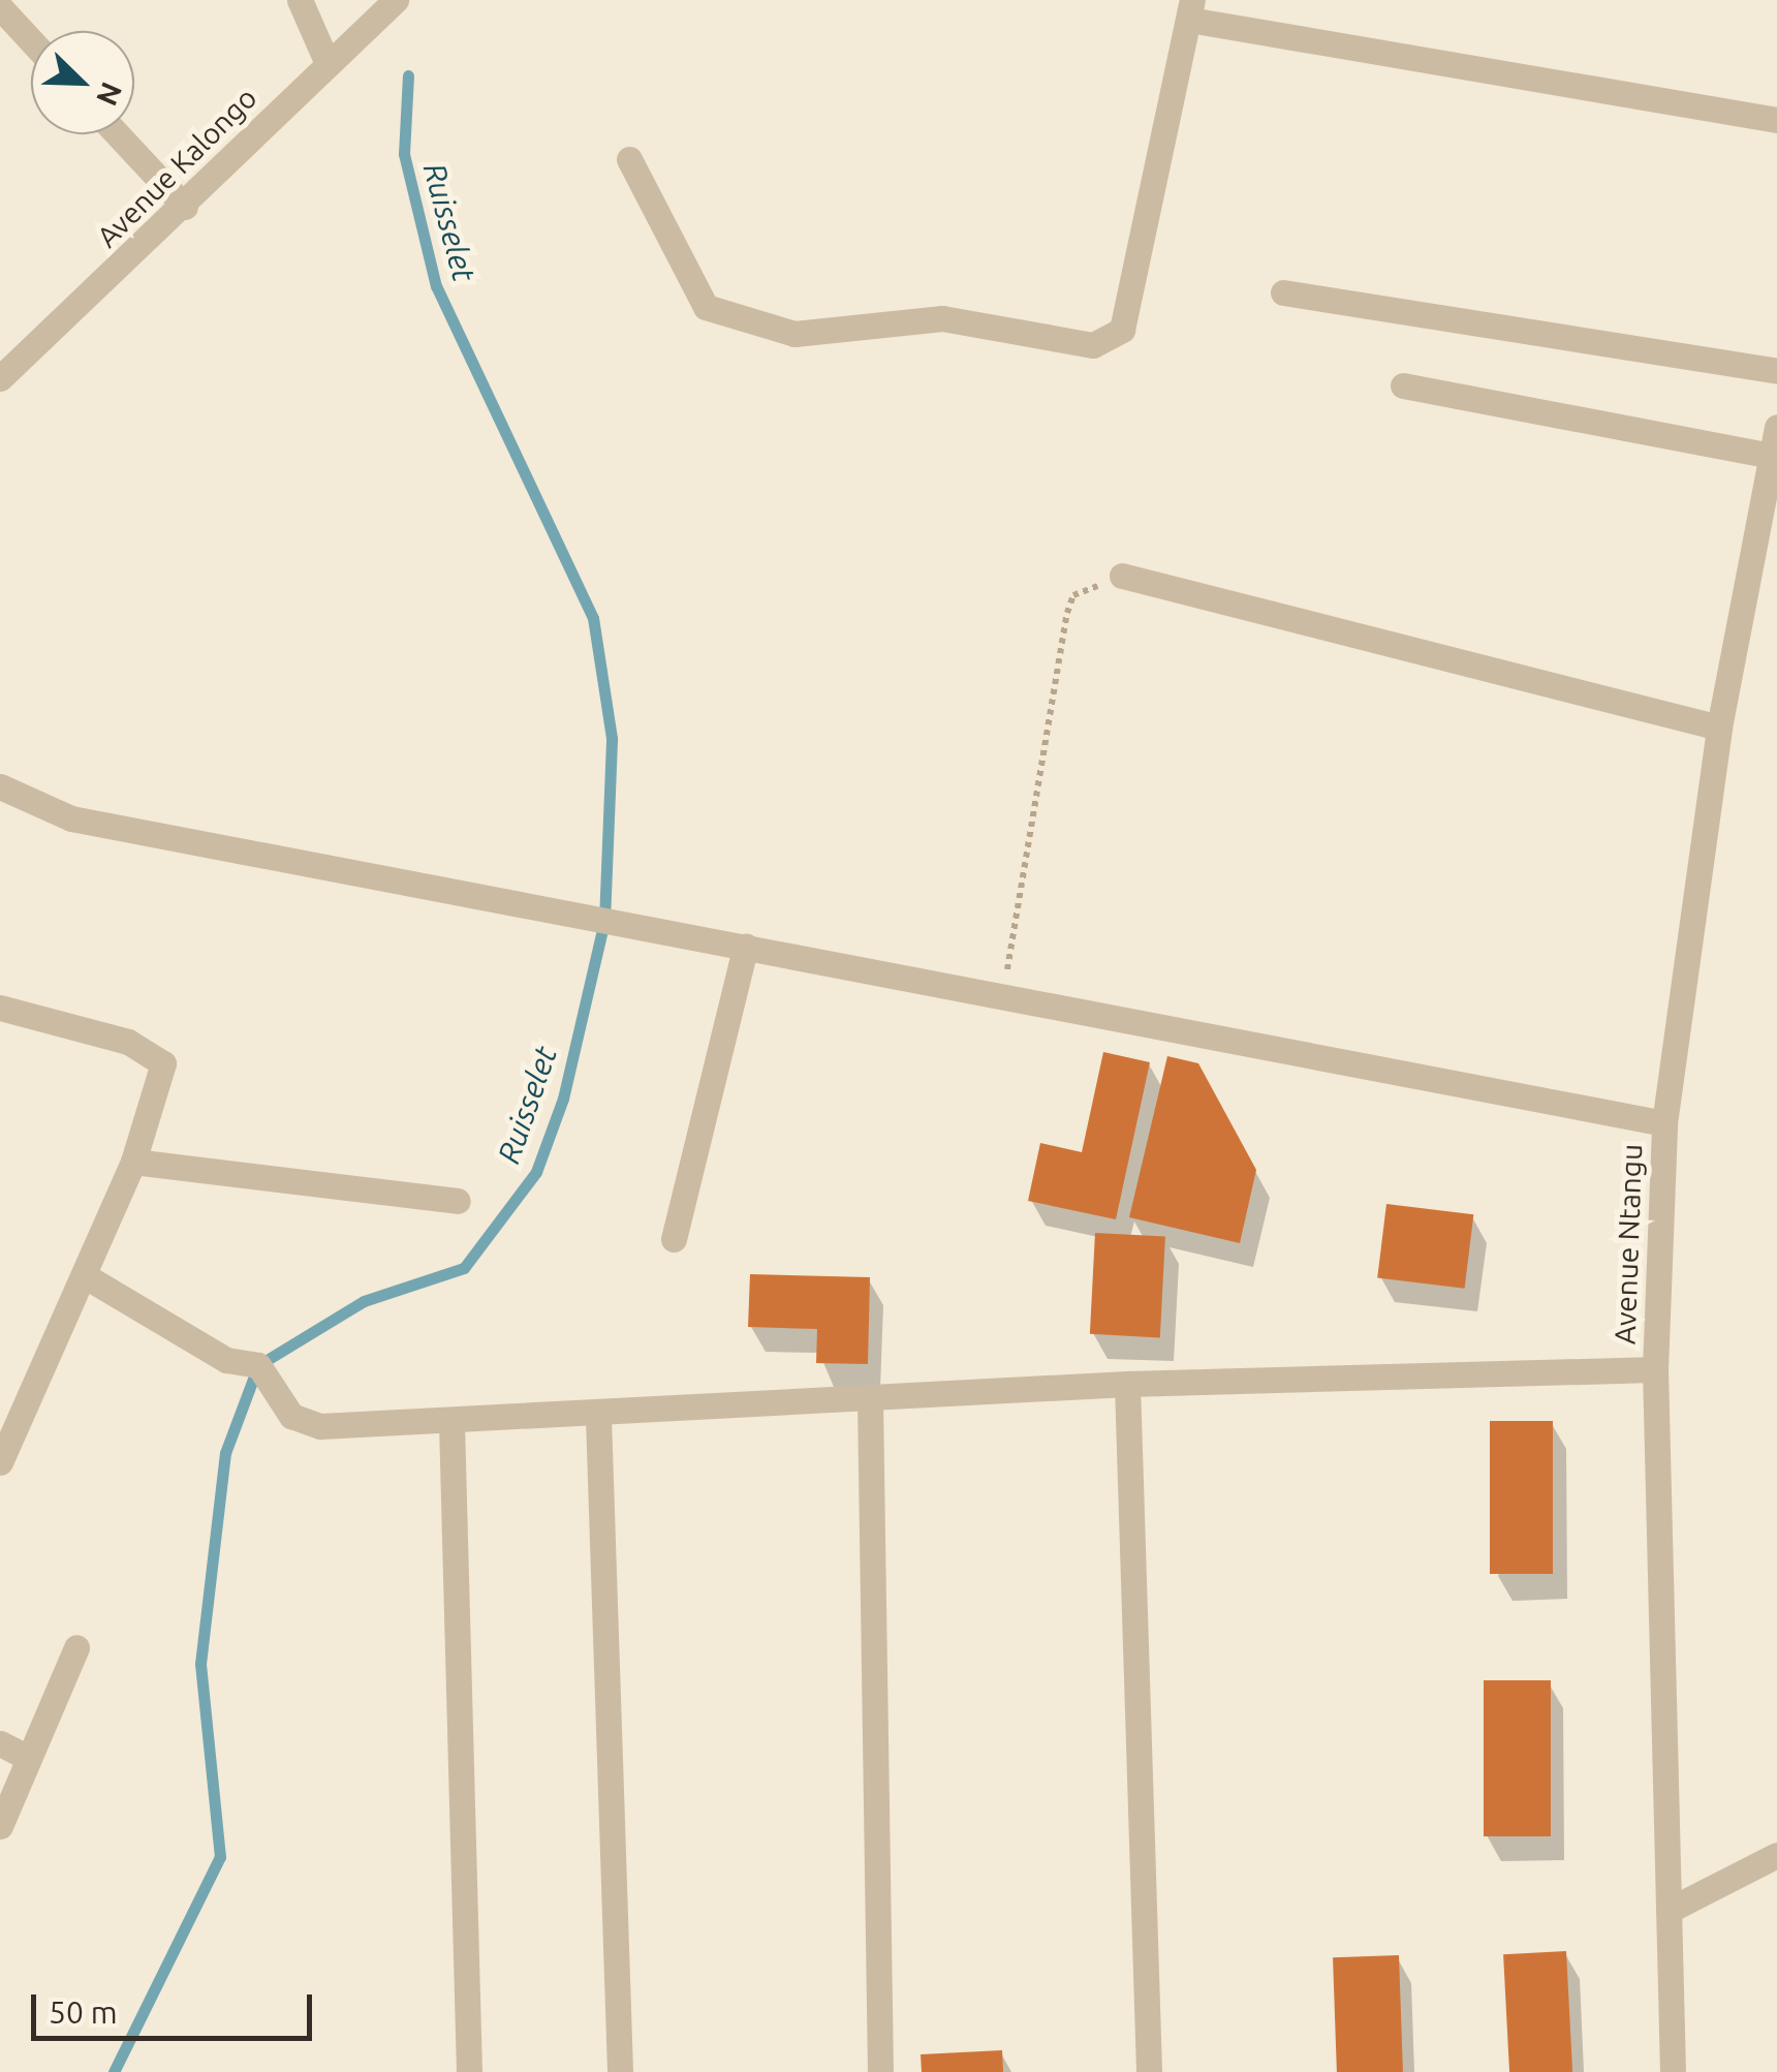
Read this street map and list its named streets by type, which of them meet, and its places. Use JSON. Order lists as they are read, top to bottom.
{
  "streets": {
    "street": ["Avenue Kalongo", "Avenue Ntangu"]
  },
  "water": ["Ruisselet"],
  "scale_bar": "50 m",
  "north": "bottom right"
}
